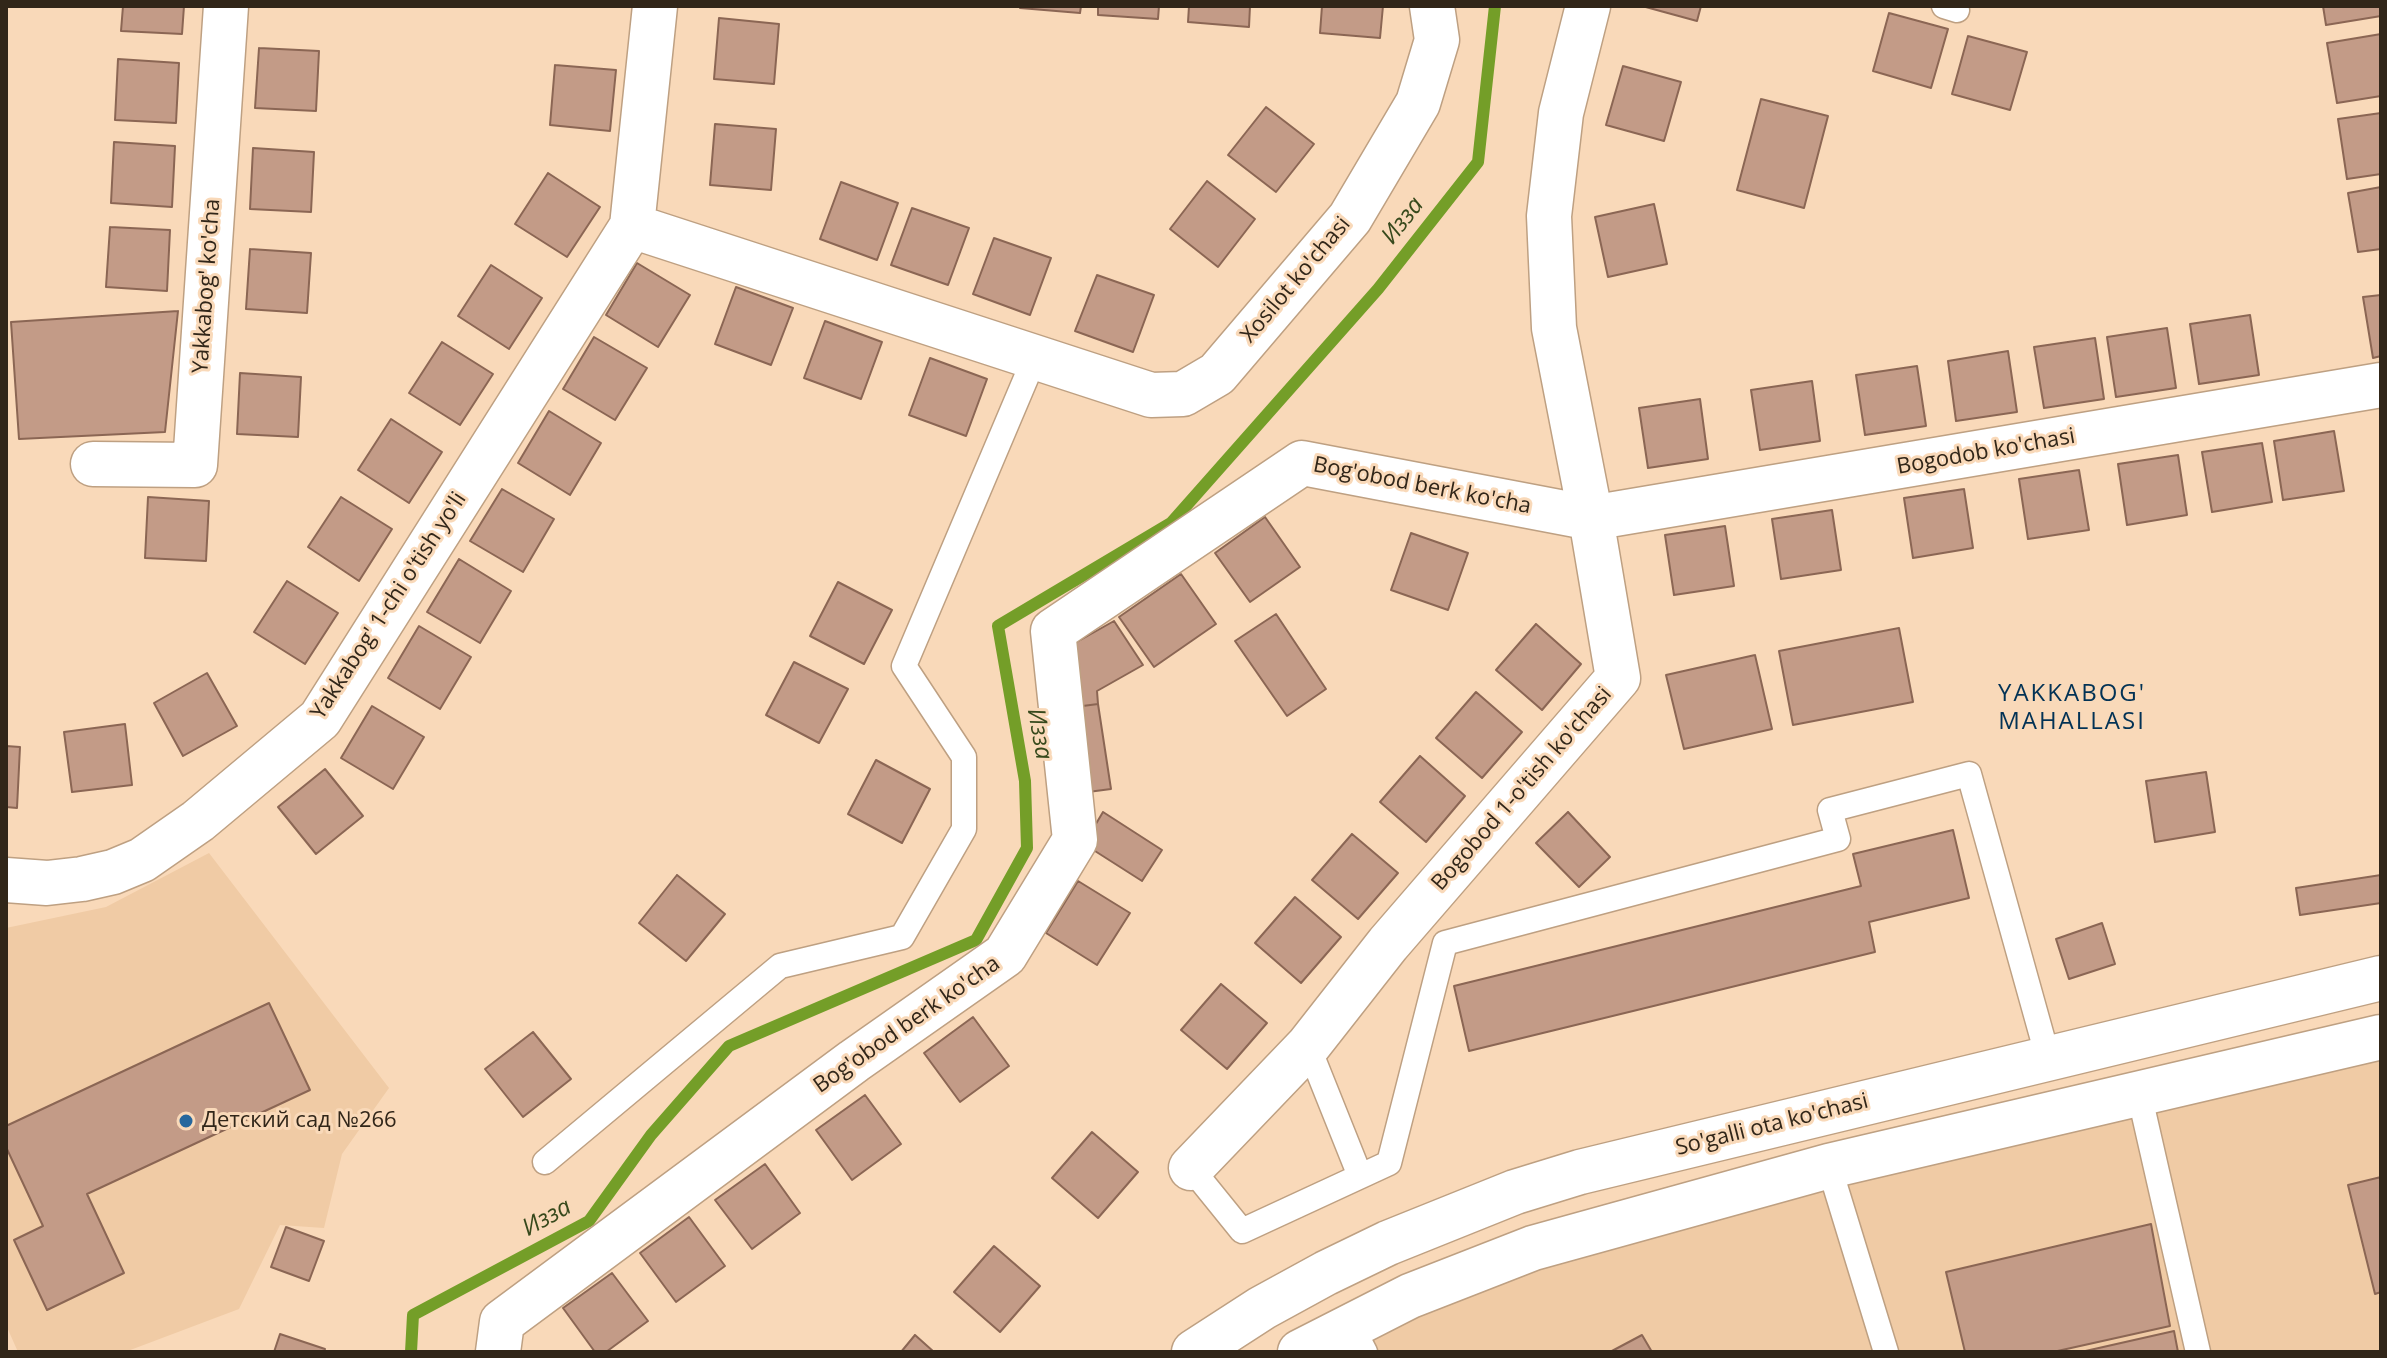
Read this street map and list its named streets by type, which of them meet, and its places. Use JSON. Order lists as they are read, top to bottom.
{
  "streets": {
    "street": [
      "Xosilot ko'chasi",
      "Yakkabog' ko'cha",
      "Bogodob ko'chasi",
      "Bog'obod berk ko'cha",
      "Yakkabog' 1-chi o'tish yo'li",
      "Bogobod 1-o'tish ko'chasi",
      "So'galli ota ko'chasi"
    ]
  },
  "crossings": [
    ["Bogodob ko'chasi", "Bog'obod berk ko'cha"],
    ["Bogodob ko'chasi", "Bogobod 1-o'tish ko'chasi"],
    ["Bog'obod berk ko'cha", "Bogobod 1-o'tish ko'chasi"]
  ],
  "districts": ["YAKKABOG' MAHALLASI"],
  "water": ["Изза"],
  "places": ["Детский сад №266"]
}
